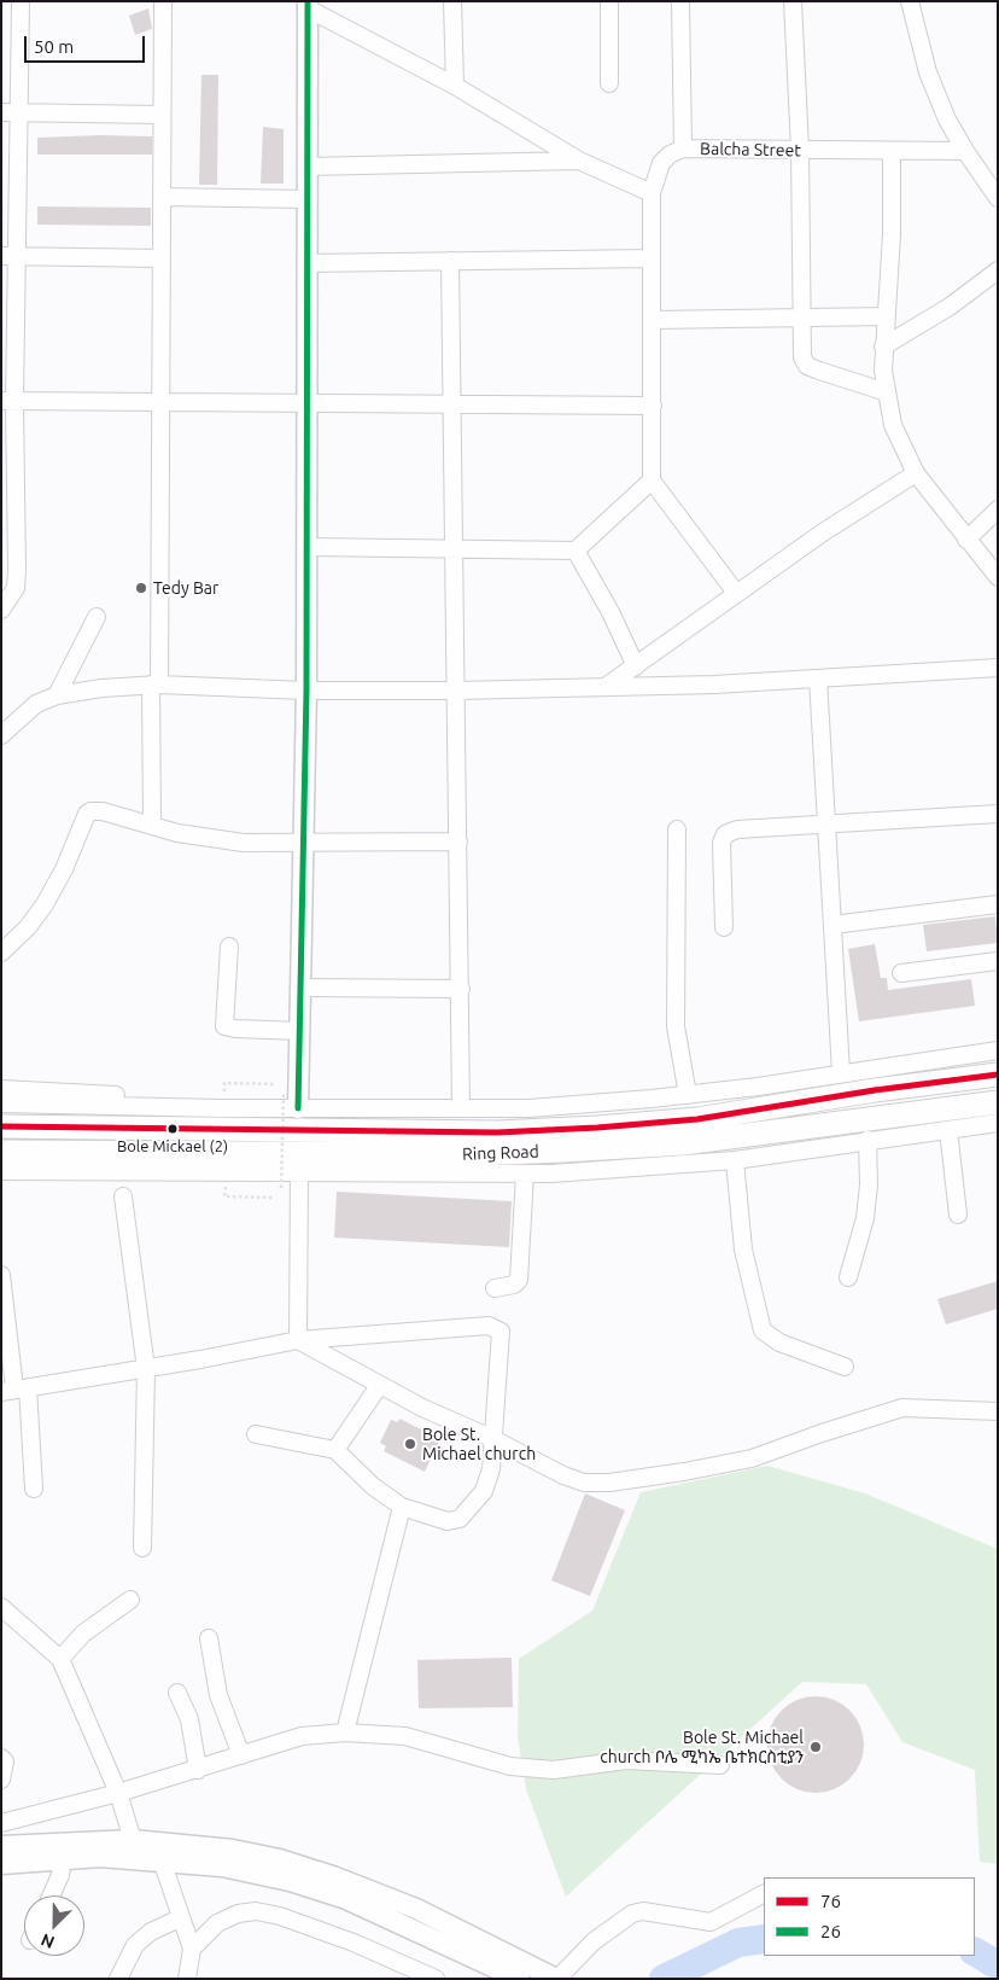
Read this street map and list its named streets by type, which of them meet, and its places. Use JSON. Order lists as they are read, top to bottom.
{
  "streets": {
    "highway": ["Ring Road"],
    "street": ["Balcha Street"]
  },
  "places": [
    "Tedy Bar",
    "Bole Mickael (2)",
    "Bole St. Michael church",
    "Bole St. Michael church ቦሌ ሚካኤ ቤተክርስቲያን"
  ],
  "lines": ["transit line 26", "transit line 76"],
  "legend": ["76", "26"],
  "scale_bar": "50 m",
  "north": "bottom left"
}
